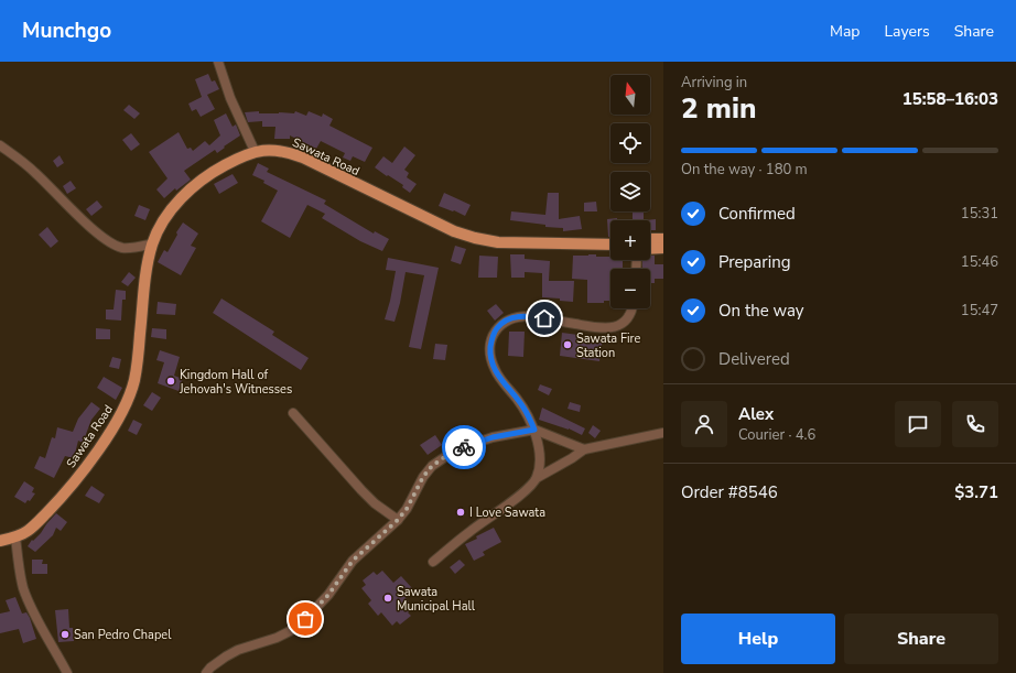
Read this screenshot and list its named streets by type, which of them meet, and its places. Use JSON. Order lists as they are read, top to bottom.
{
  "streets": {
    "main road": ["Sawata Road"]
  },
  "places": [
    "Sawata Fire Station",
    "Kingdom Hall of Jehovah's Witnesses",
    "I Love Sawata",
    "Sawata Municipal Hall",
    "San Pedro Chapel"
  ],
  "north": "top",
  "page": {
    "header": "Munchgo",
    "nav": ["Map", "Layers", "Share"],
    "heading": ["2 min", "Arriving in", "15:58–16:03"],
    "panel": [
      "Alex",
      "Courier · 4.6",
      "Order #8546",
      "$3.71"
    ],
    "map_buttons": ["+", "−"],
    "bar": "On the way · 180 m",
    "list": [
      ["Confirmed", "15:31"],
      ["Preparing", "15:46"],
      ["On the way", "15:47"],
      "Delivered"
    ],
    "buttons": ["Help", "Share"]
  }
}
